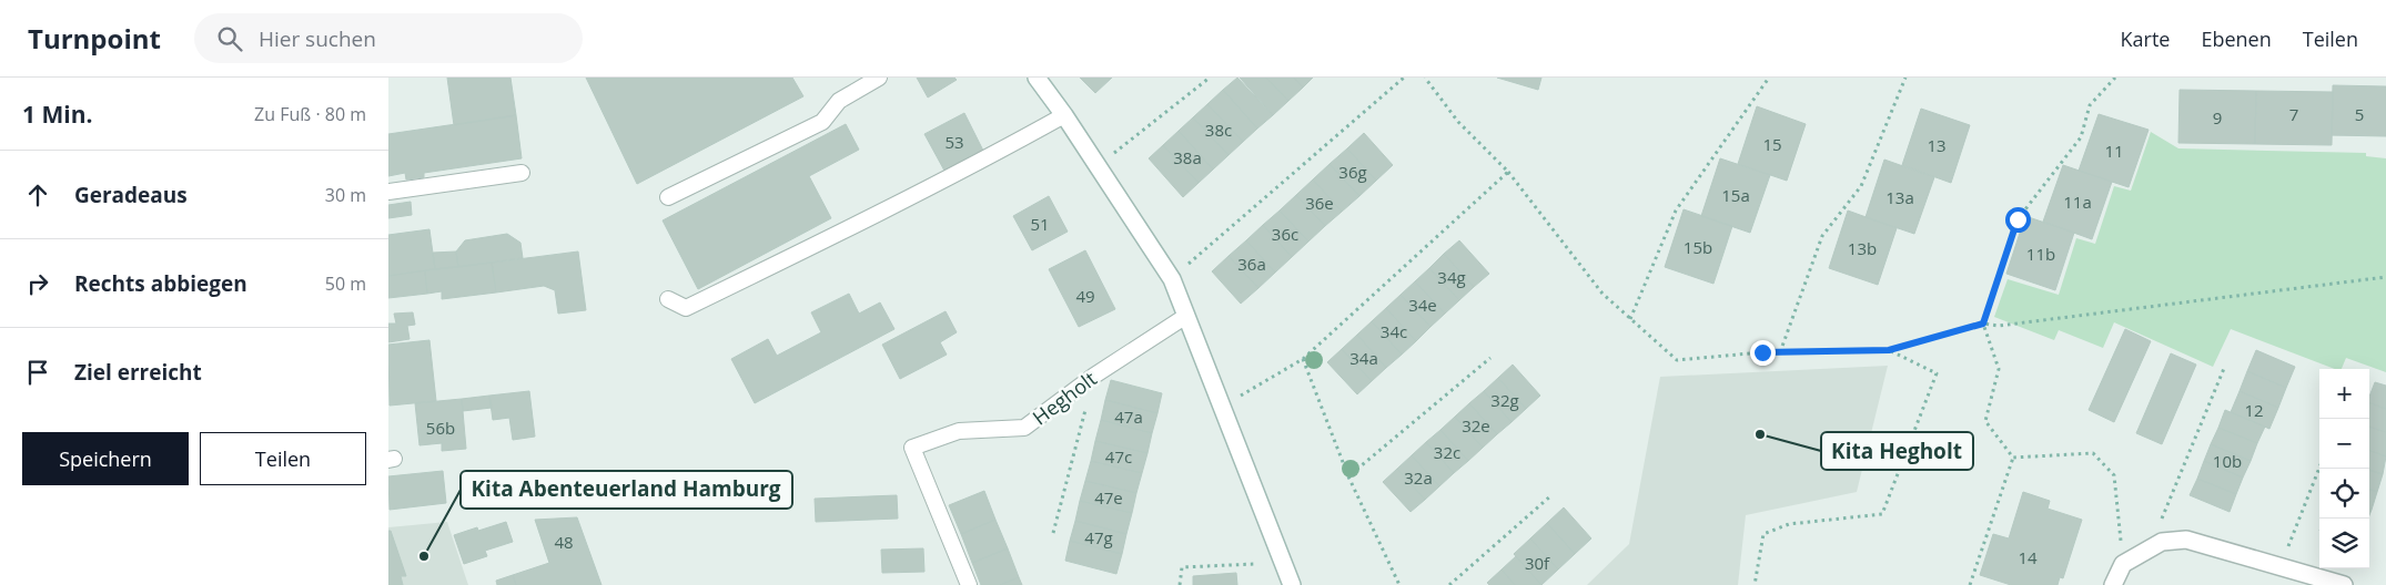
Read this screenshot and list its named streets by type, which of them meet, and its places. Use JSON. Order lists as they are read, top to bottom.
{
  "streets": {
    "lane": ["Hegholt"]
  },
  "places": ["Kita Hegholt", "Kita Abenteuerland Hamburg"],
  "house_numbers": [
    "7",
    "5",
    "9",
    "38c",
    "53",
    "15",
    "13",
    "11",
    "38a",
    "36g",
    "15a",
    "13a",
    "11a",
    "36e",
    "51",
    "36c",
    "15b",
    "13b",
    "11b",
    "36a",
    "34g",
    "49",
    "34e",
    "34c",
    "34a",
    "32g",
    "12",
    "47a",
    "32e",
    "56b",
    "32c",
    "47c",
    "10b",
    "32a",
    "47e",
    "47g",
    "48",
    "14",
    "30f"
  ],
  "page": {
    "header": "Turnpoint",
    "search": "Hier suchen",
    "nav": ["Karte", "Ebenen", "Teilen"],
    "heading": ["1 Min.", "Zu Fuß · 80 m"],
    "list": [
      ["Geradeaus", "30 m"],
      ["Rechts abbiegen", "50 m"],
      "Ziel erreicht"
    ],
    "map_buttons": ["+", "−"],
    "buttons": ["Speichern", "Teilen"]
  }
}
